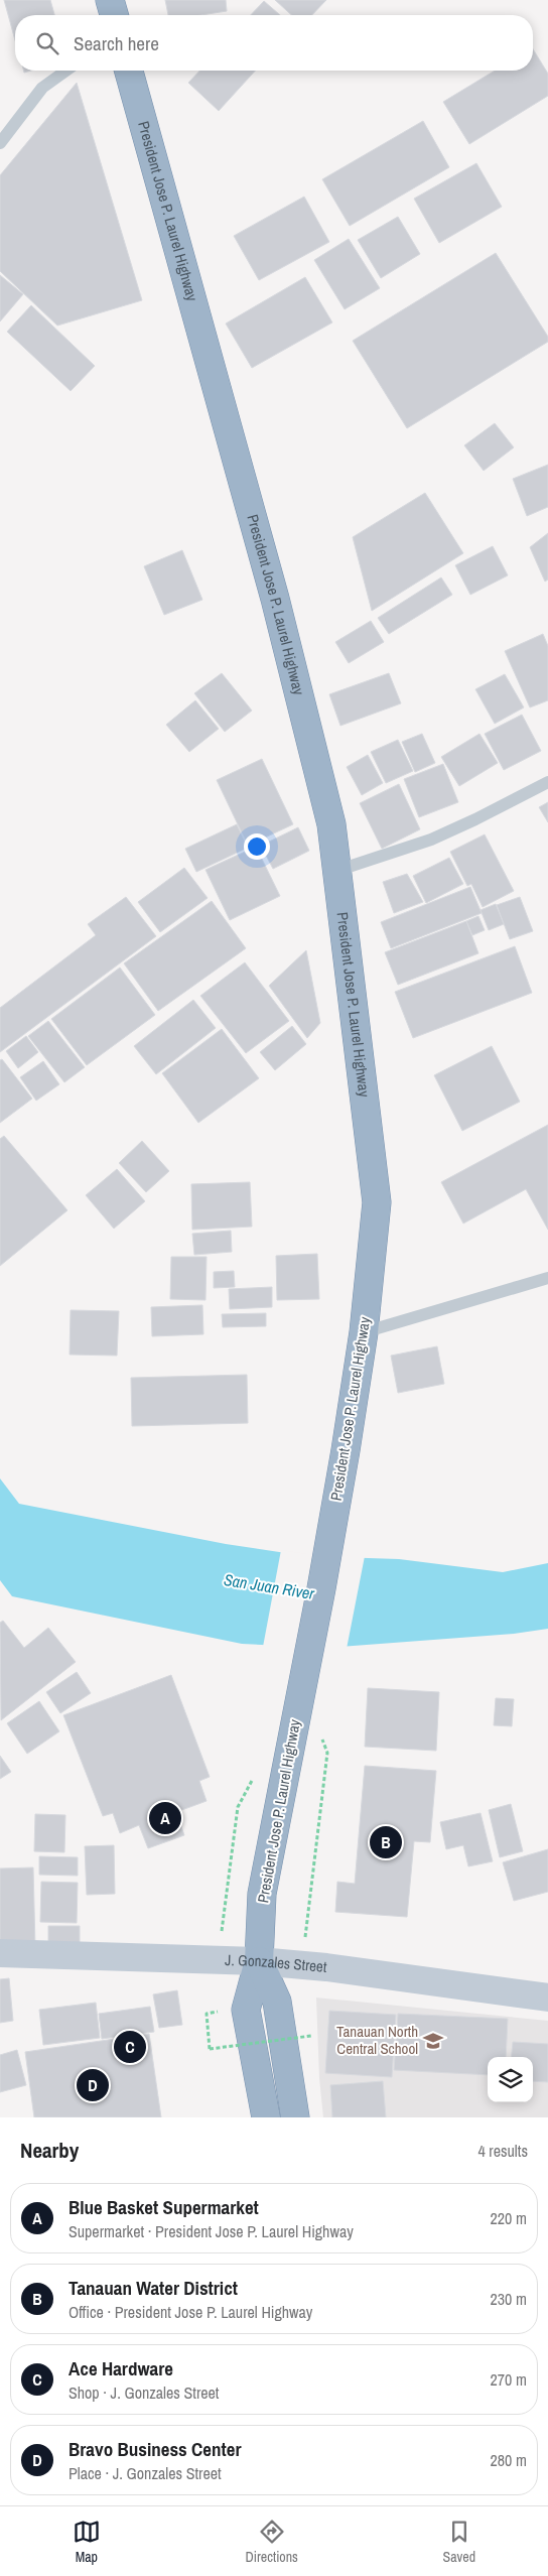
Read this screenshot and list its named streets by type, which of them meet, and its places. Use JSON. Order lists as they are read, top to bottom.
{
  "streets": {
    "highway": ["President Jose P. Laurel Highway"],
    "main road": ["J. Gonzales Street"]
  },
  "crossings": [
    ["President Jose P. Laurel Highway", "J. Gonzales Street"]
  ],
  "water": ["San Juan River"],
  "places": {
    "school or university": ["Tanauan North Central School"]
  },
  "page": {
    "search": "Search here",
    "pins": [
      "A",
      "B",
      "C",
      "D"
    ],
    "heading": ["Nearby", "4 results"],
    "list": [
      {
        "mark": "A",
        "name": "Blue Basket Supermarket",
        "note": "Supermarket · President Jose P. Laurel Highway",
        "value": "220 m"
      },
      {
        "mark": "B",
        "name": "Tanauan Water District",
        "note": "Office · President Jose P. Laurel Highway",
        "value": "230 m"
      },
      {
        "mark": "C",
        "name": "Ace Hardware",
        "note": "Shop · J. Gonzales Street",
        "value": "270 m"
      },
      {
        "mark": "D",
        "name": "Bravo Business Center",
        "note": "Place · J. Gonzales Street",
        "value": "280 m"
      }
    ],
    "nav": ["Map", "Directions", "Saved"]
  }
}
